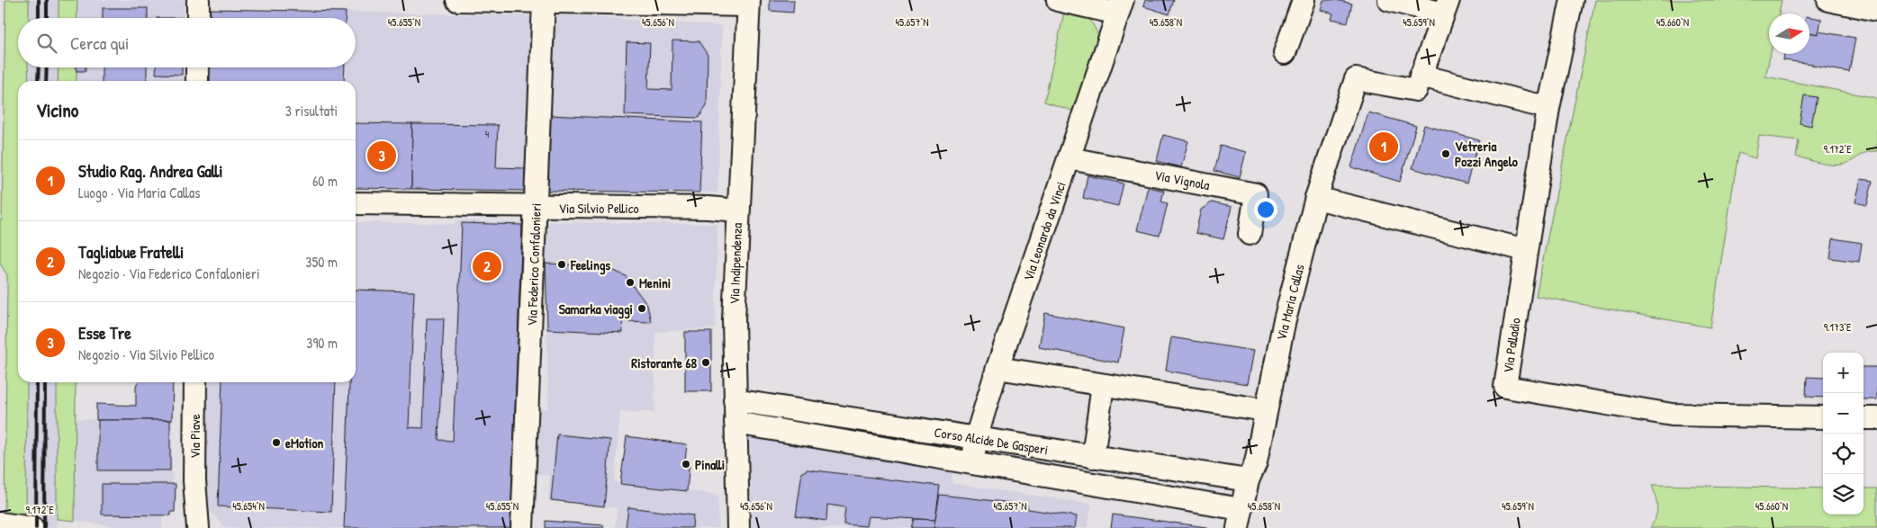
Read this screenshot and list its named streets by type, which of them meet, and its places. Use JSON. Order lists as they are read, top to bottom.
{
  "streets": {
    "street": [
      "Via Vignola",
      "Via Silvio Pellico",
      "Via Leonardo da Vinci",
      "Via Indipendenza",
      "Via Federico Confalonieri",
      "Via Maria Callas",
      "Via Palladio",
      "Via Piave",
      "Corso Alcide De Gasperi"
    ]
  },
  "crossings": [
    ["Via Vignola", "Via Leonardo da Vinci"],
    ["Via Silvio Pellico", "Via Indipendenza"],
    ["Via Silvio Pellico", "Via Federico Confalonieri"],
    ["Via Leonardo da Vinci", "Corso Alcide De Gasperi"],
    ["Via Indipendenza", "Corso Alcide De Gasperi"],
    ["Via Maria Callas", "Corso Alcide De Gasperi"]
  ],
  "places": [
    "Vetreria Pozzi Angelo",
    "Feelings",
    "Menini",
    "Samarka viaggi",
    "Ristorante 68",
    "eMotion",
    "Pinalli"
  ],
  "house_numbers": ["4"],
  "north": "right",
  "page": {
    "search": "Cerca qui",
    "heading": ["Vicino", "3 risultati"],
    "pins": ["1", "3", "2"],
    "list": [
      {
        "mark": "1",
        "name": "Studio Rag. Andrea Galli",
        "note": "Luogo · Via Maria Callas",
        "value": "60 m"
      },
      {
        "mark": "2",
        "name": "Tagliabue Fratelli",
        "note": "Negozio · Via Federico Confalonieri",
        "value": "350 m"
      },
      {
        "mark": "3",
        "name": "Esse Tre",
        "note": "Negozio · Via Silvio Pellico",
        "value": "390 m"
      }
    ],
    "map_buttons": ["+", "−"]
  },
  "coordinates": [
    "45.655°N",
    "45.656°N",
    "45.657°N",
    "45.658°N",
    "45.659°N",
    "45.660°N",
    "9.172°E",
    "9.173°E",
    "45.654°N"
  ]
}
